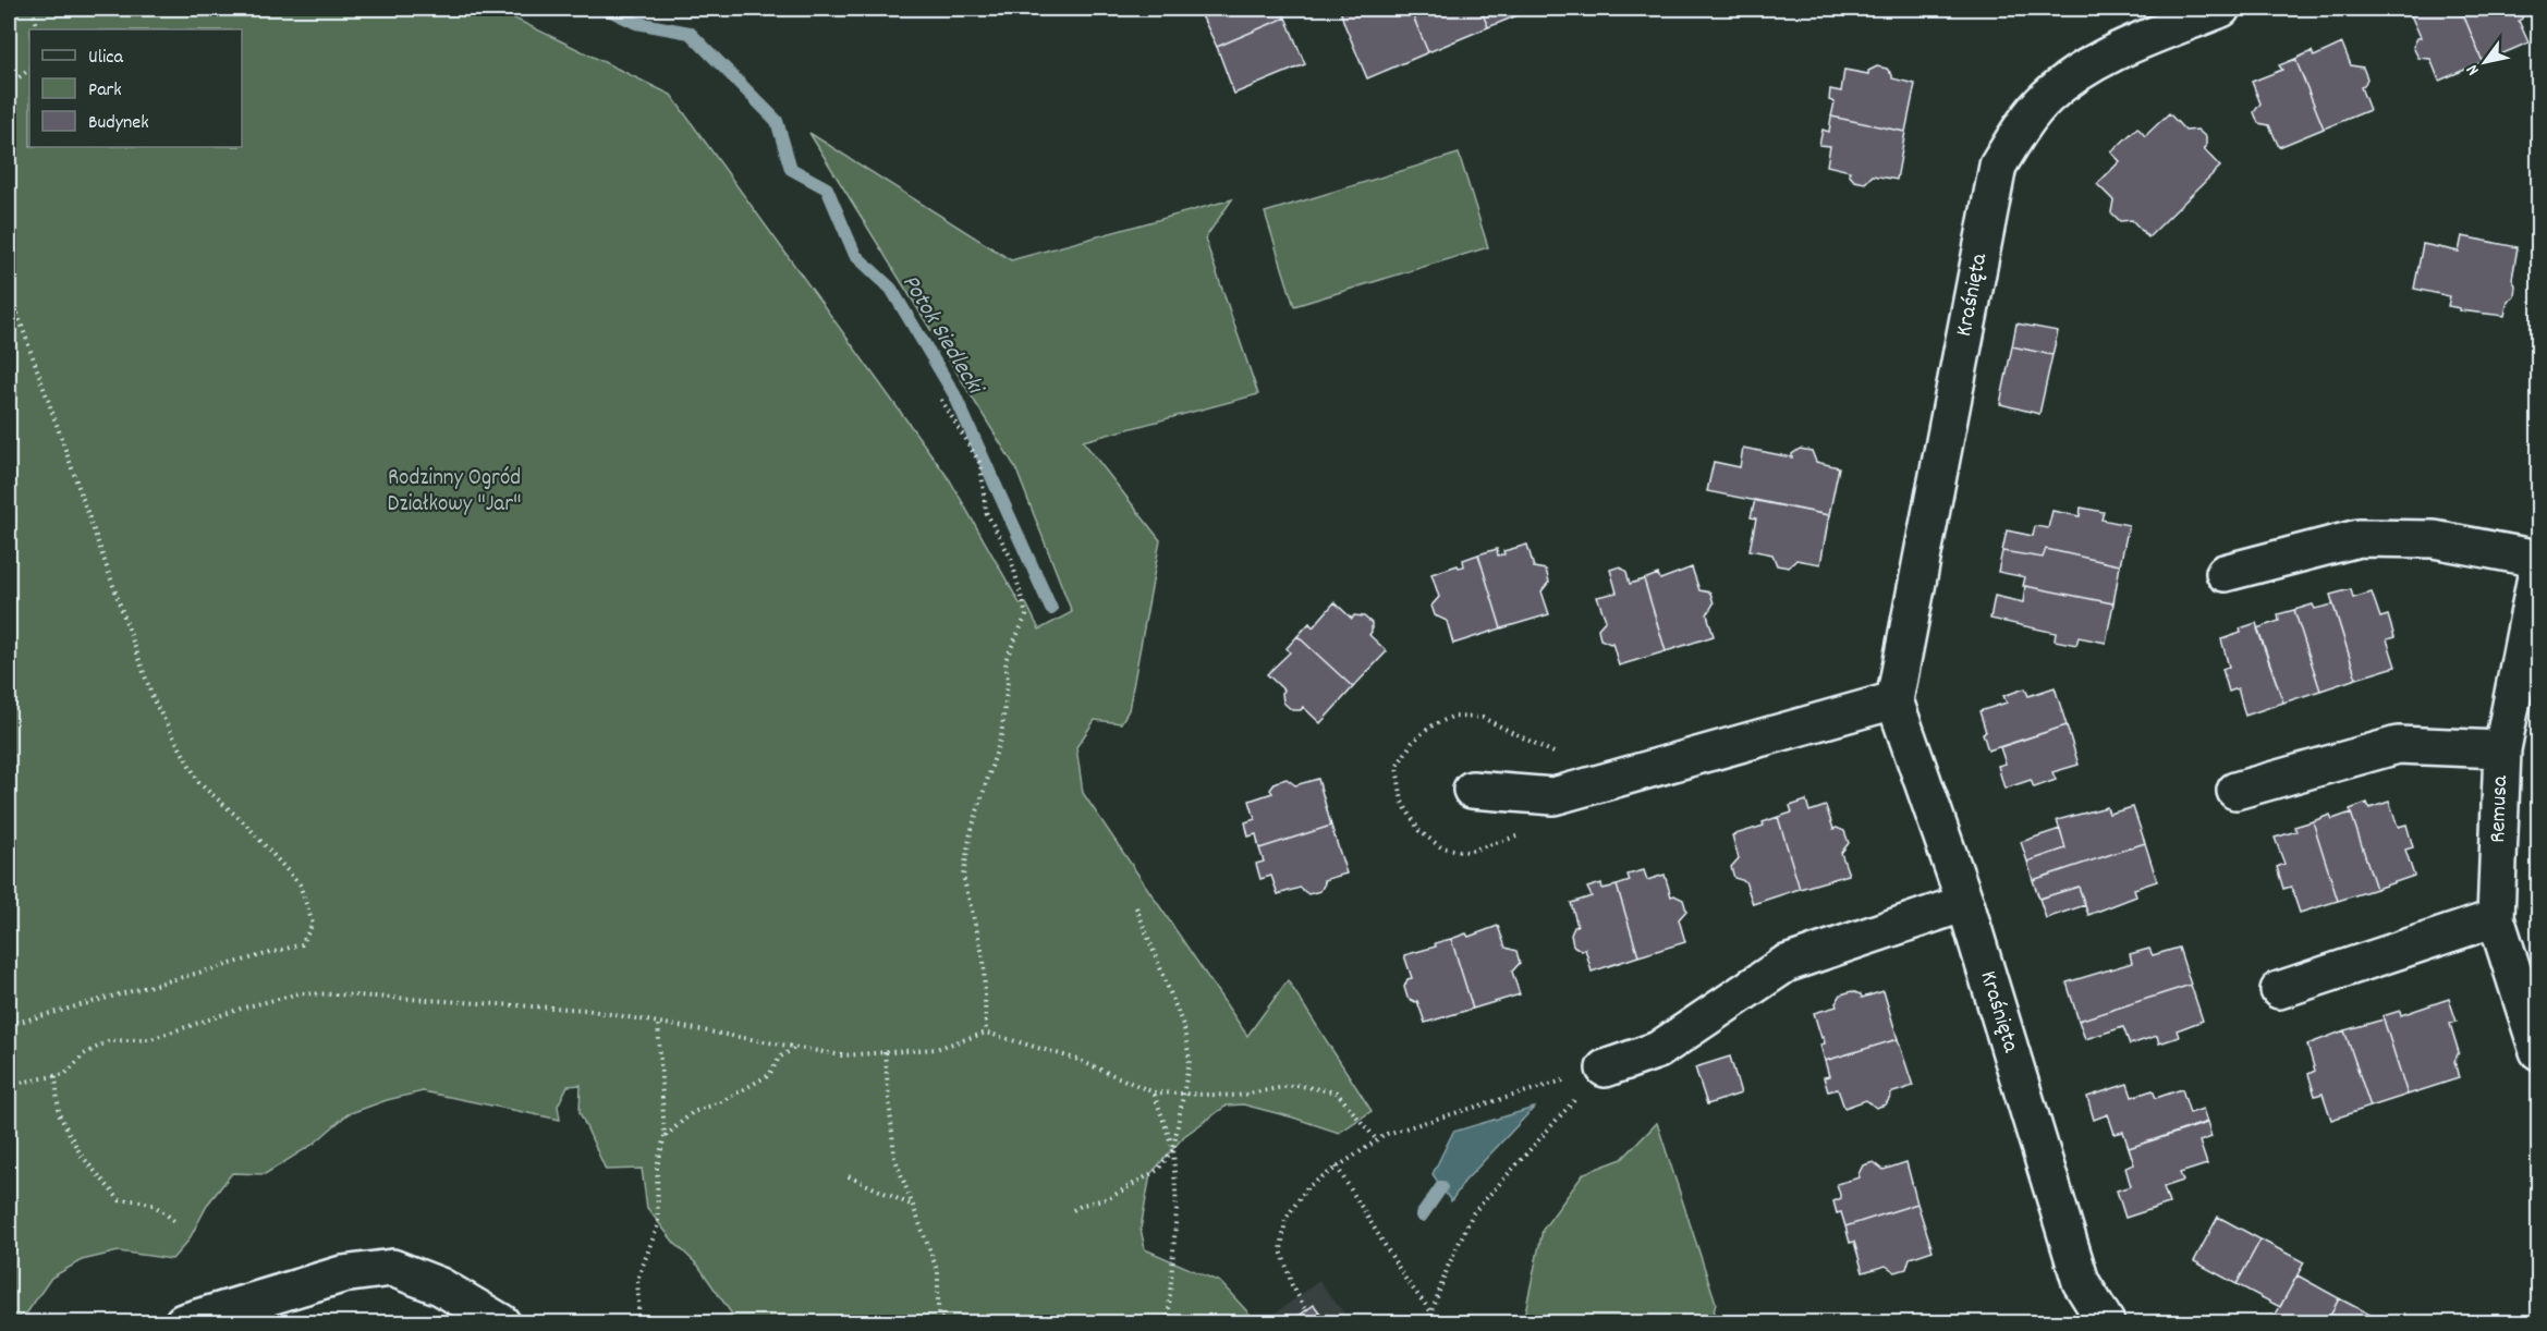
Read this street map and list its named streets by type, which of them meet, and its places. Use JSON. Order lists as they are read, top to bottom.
{
  "streets": {
    "street": ["Kraśnięta", "Remusa"]
  },
  "water": ["Potok Siedlecki"],
  "parks": ["Rodzinny Ogród Działkowy \"Jar\""],
  "legend": ["Ulica", "Park", "Budynek"],
  "north": "bottom left"
}
